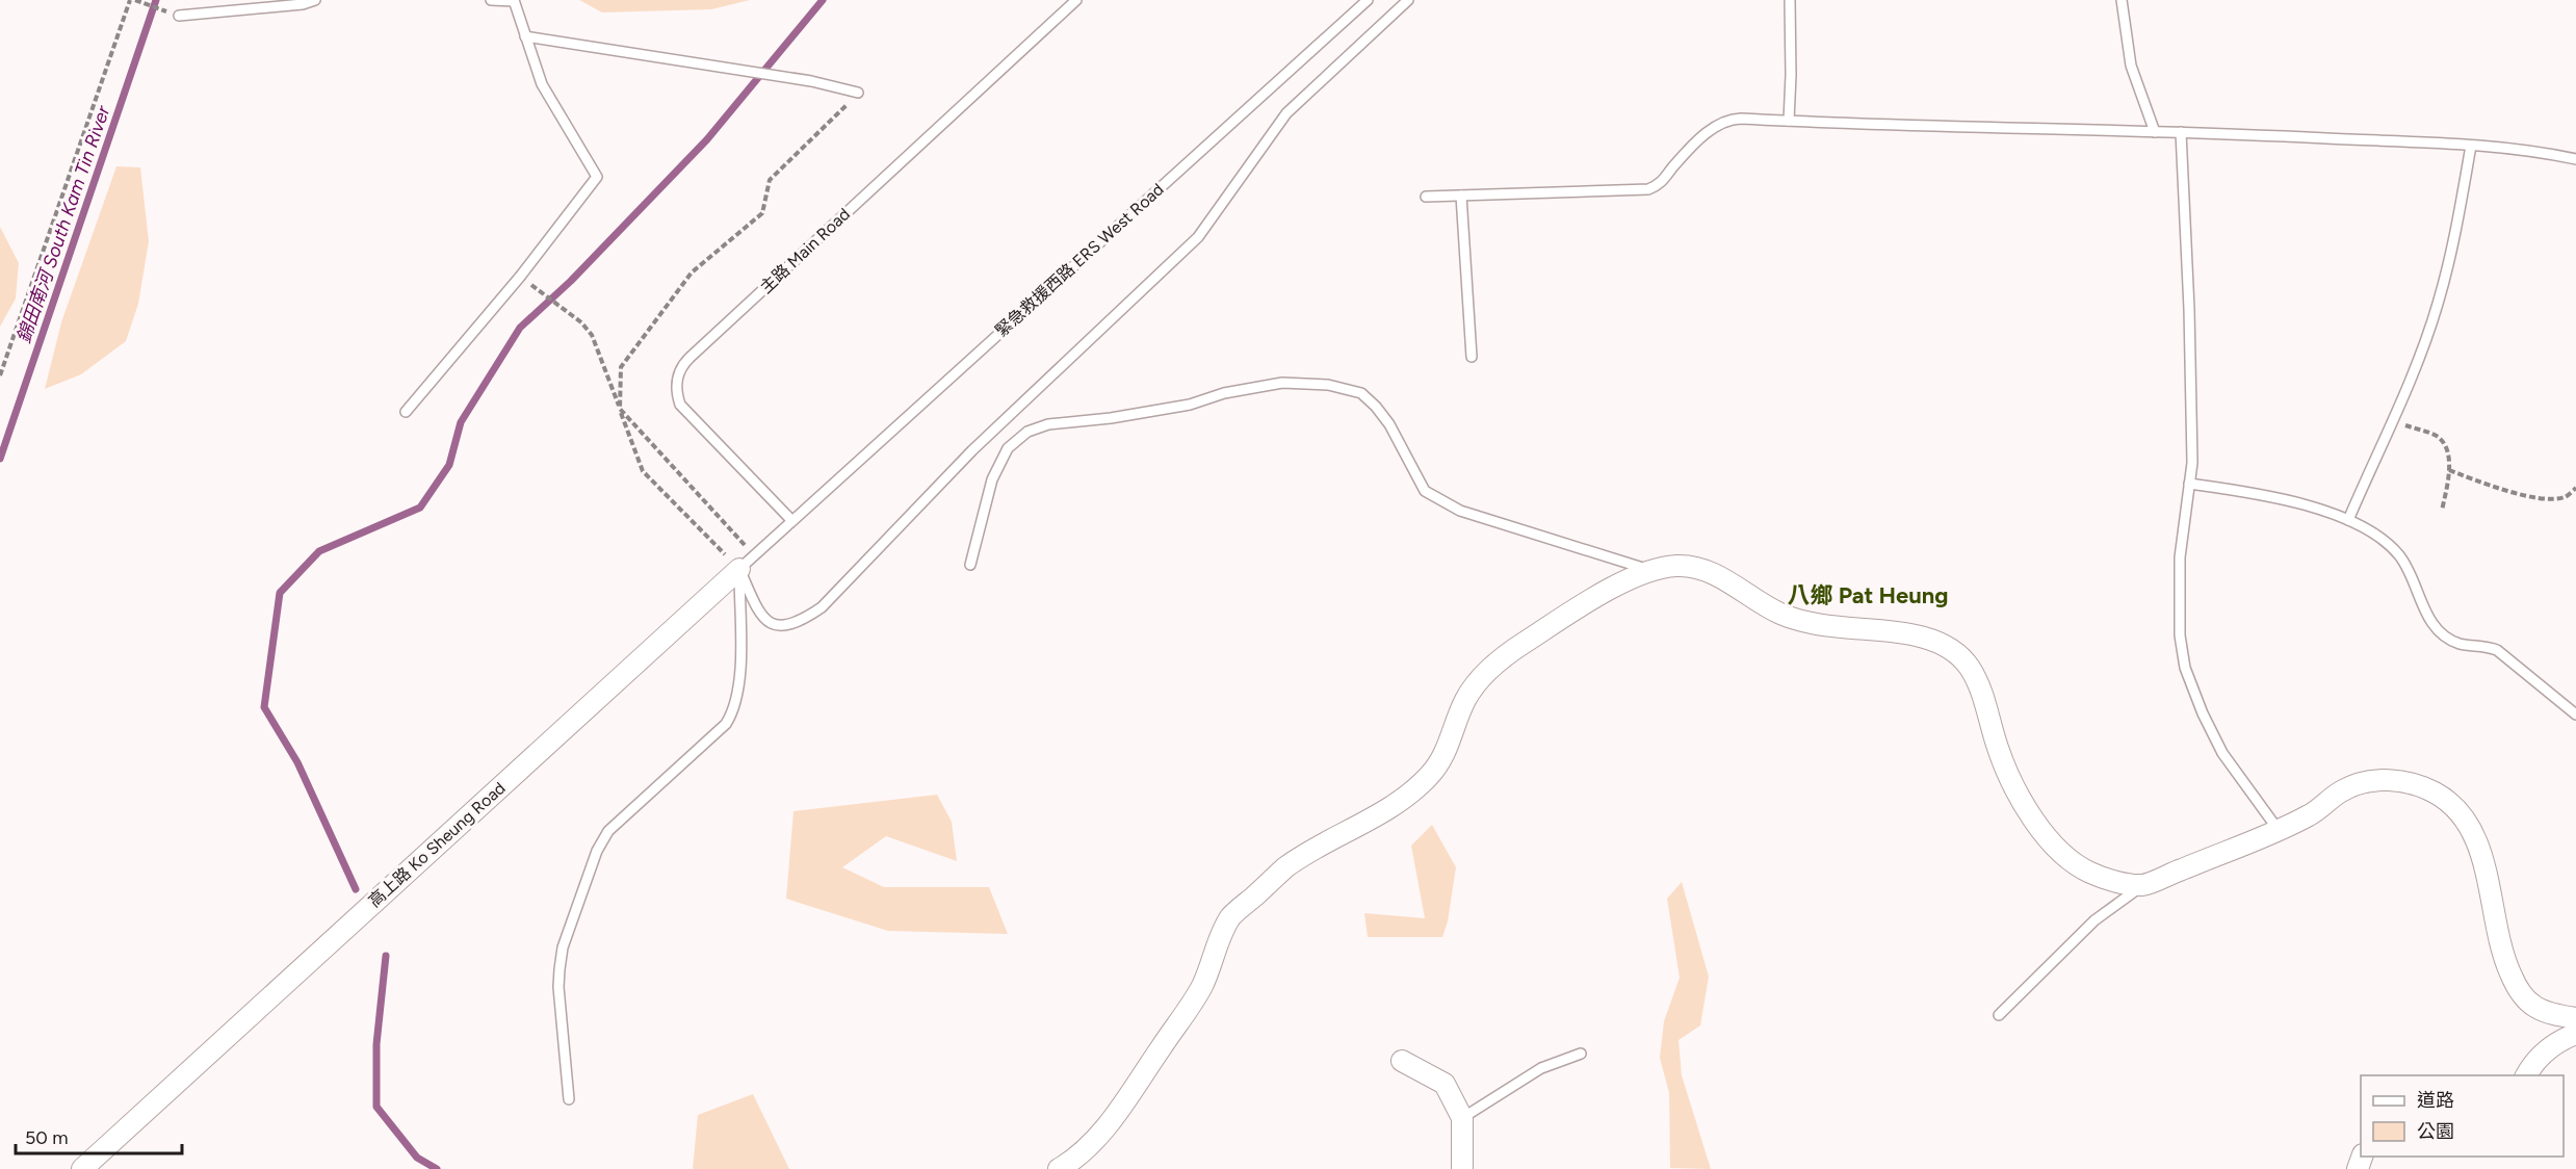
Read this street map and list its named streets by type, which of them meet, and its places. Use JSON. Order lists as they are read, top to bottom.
{
  "streets": {
    "street": ["高上路 Ko Sheung Road"],
    "lane": ["主路 Main Road", "緊急救援西路 ERS West Road"]
  },
  "crossings": [
    ["主路 Main Road", "緊急救援西路 ERS West Road"],
    ["主路 Main Road", "高上路 Ko Sheung Road"],
    ["緊急救援西路 ERS West Road", "高上路 Ko Sheung Road"]
  ],
  "districts": ["八鄉 Pat Heung"],
  "water": ["錦田南河 South Kam Tin River"],
  "legend": ["道路", "公園"],
  "scale_bar": "50 m"
}
